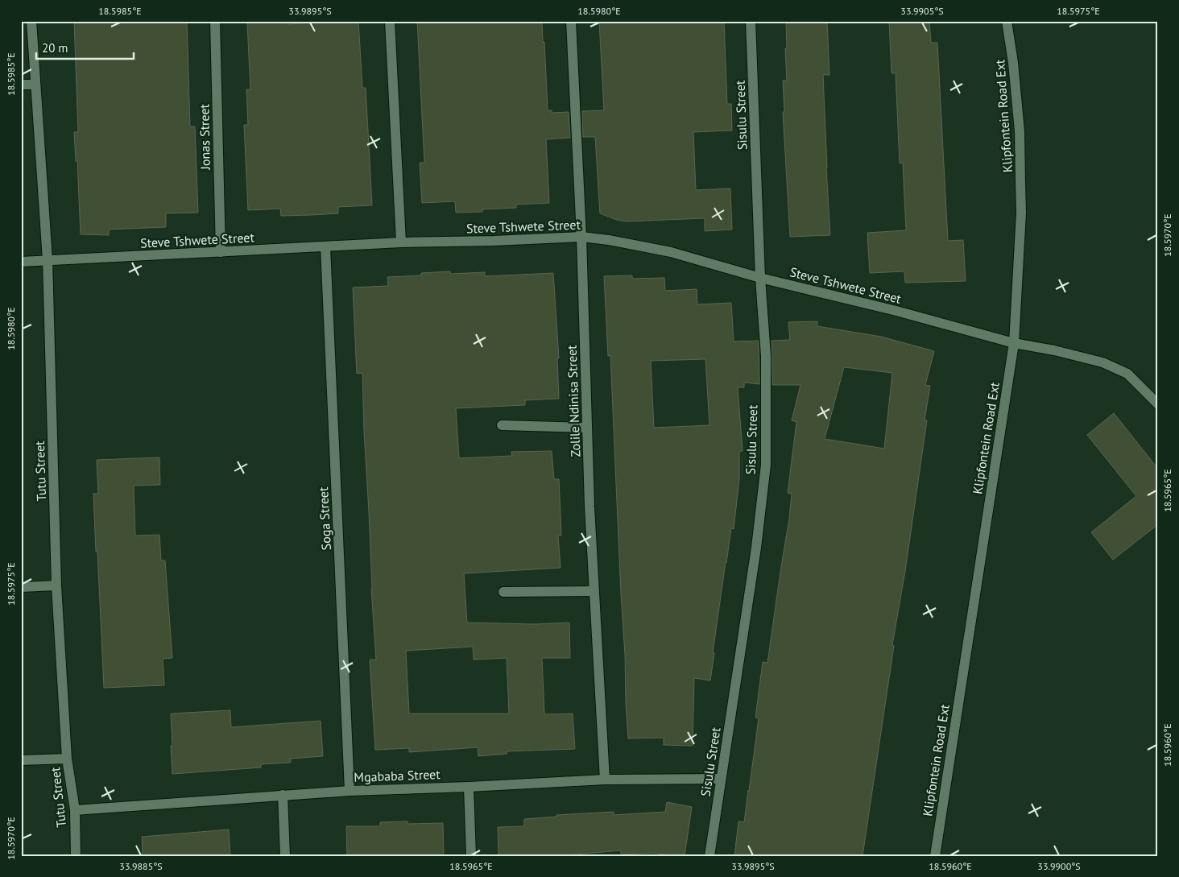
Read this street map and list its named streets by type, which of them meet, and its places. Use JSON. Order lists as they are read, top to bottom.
{
  "streets": {
    "street": [
      "Sisulu Street",
      "Klipfontein Road Ext",
      "Jonas Street",
      "Steve Tshwete Street",
      "Zolile Ndinisa Street",
      "Tutu Street",
      "Soga Street",
      "Mgababa Street"
    ]
  },
  "crossings": [
    ["Sisulu Street", "Steve Tshwete Street"],
    ["Sisulu Street", "Mgababa Street"],
    ["Klipfontein Road Ext", "Steve Tshwete Street"],
    ["Jonas Street", "Steve Tshwete Street"],
    ["Steve Tshwete Street", "Zolile Ndinisa Street"],
    ["Steve Tshwete Street", "Tutu Street"],
    ["Steve Tshwete Street", "Soga Street"],
    ["Zolile Ndinisa Street", "Mgababa Street"],
    ["Tutu Street", "Mgababa Street"],
    ["Soga Street", "Mgababa Street"]
  ],
  "scale_bar": "20 m",
  "coordinates": [
    "18.5985°E",
    "33.9895°S",
    "18.5980°E",
    "33.9905°S",
    "18.5975°E",
    "18.5970°E",
    "18.5965°E",
    "18.5960°E",
    "33.9885°S",
    "33.9900°S"
  ]
}
